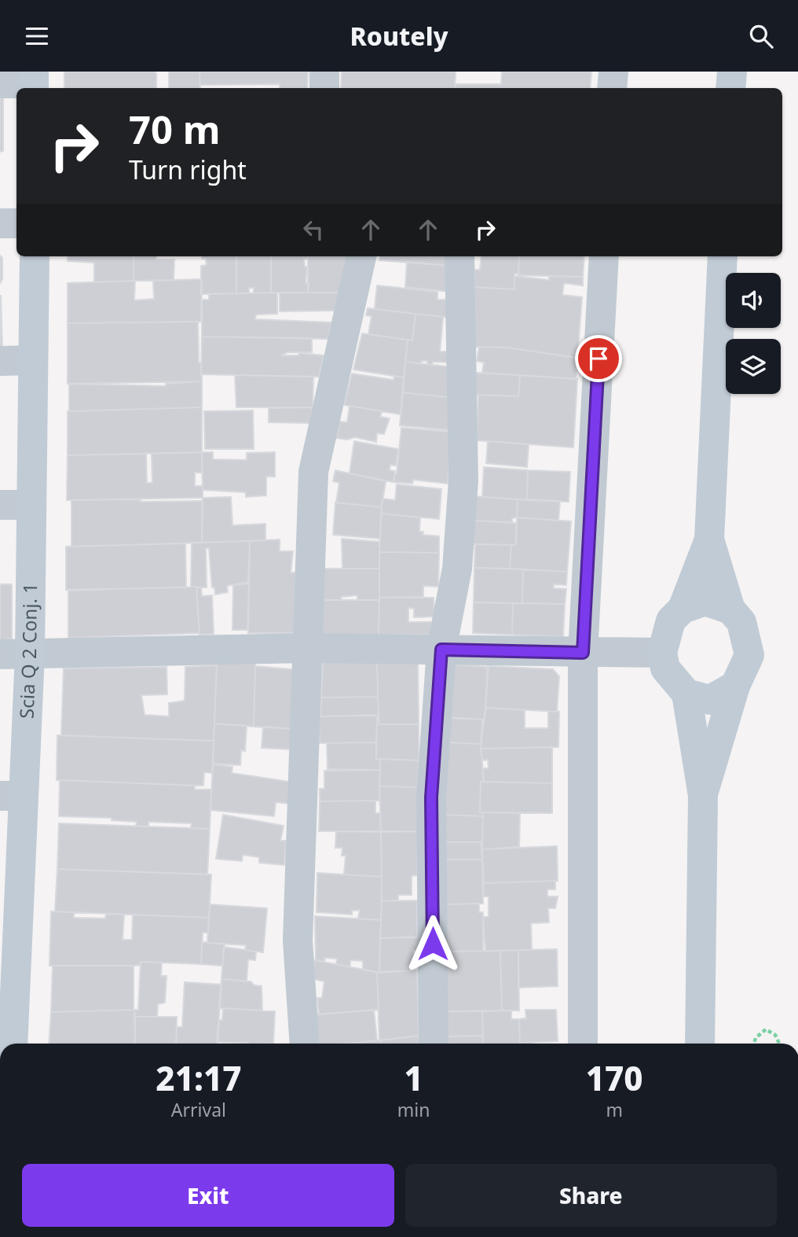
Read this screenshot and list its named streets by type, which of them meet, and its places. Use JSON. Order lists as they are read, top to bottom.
{
  "streets": {
    "street": ["Scia Q 2 Conj. 1"]
  },
  "page": {
    "header": "Routely",
    "turn": ["70 m", "Turn right"],
    "eta": [
      "21:17",
      "Arrival",
      "1",
      "min",
      "170",
      "m"
    ],
    "buttons": ["Exit", "Share"]
  }
}
